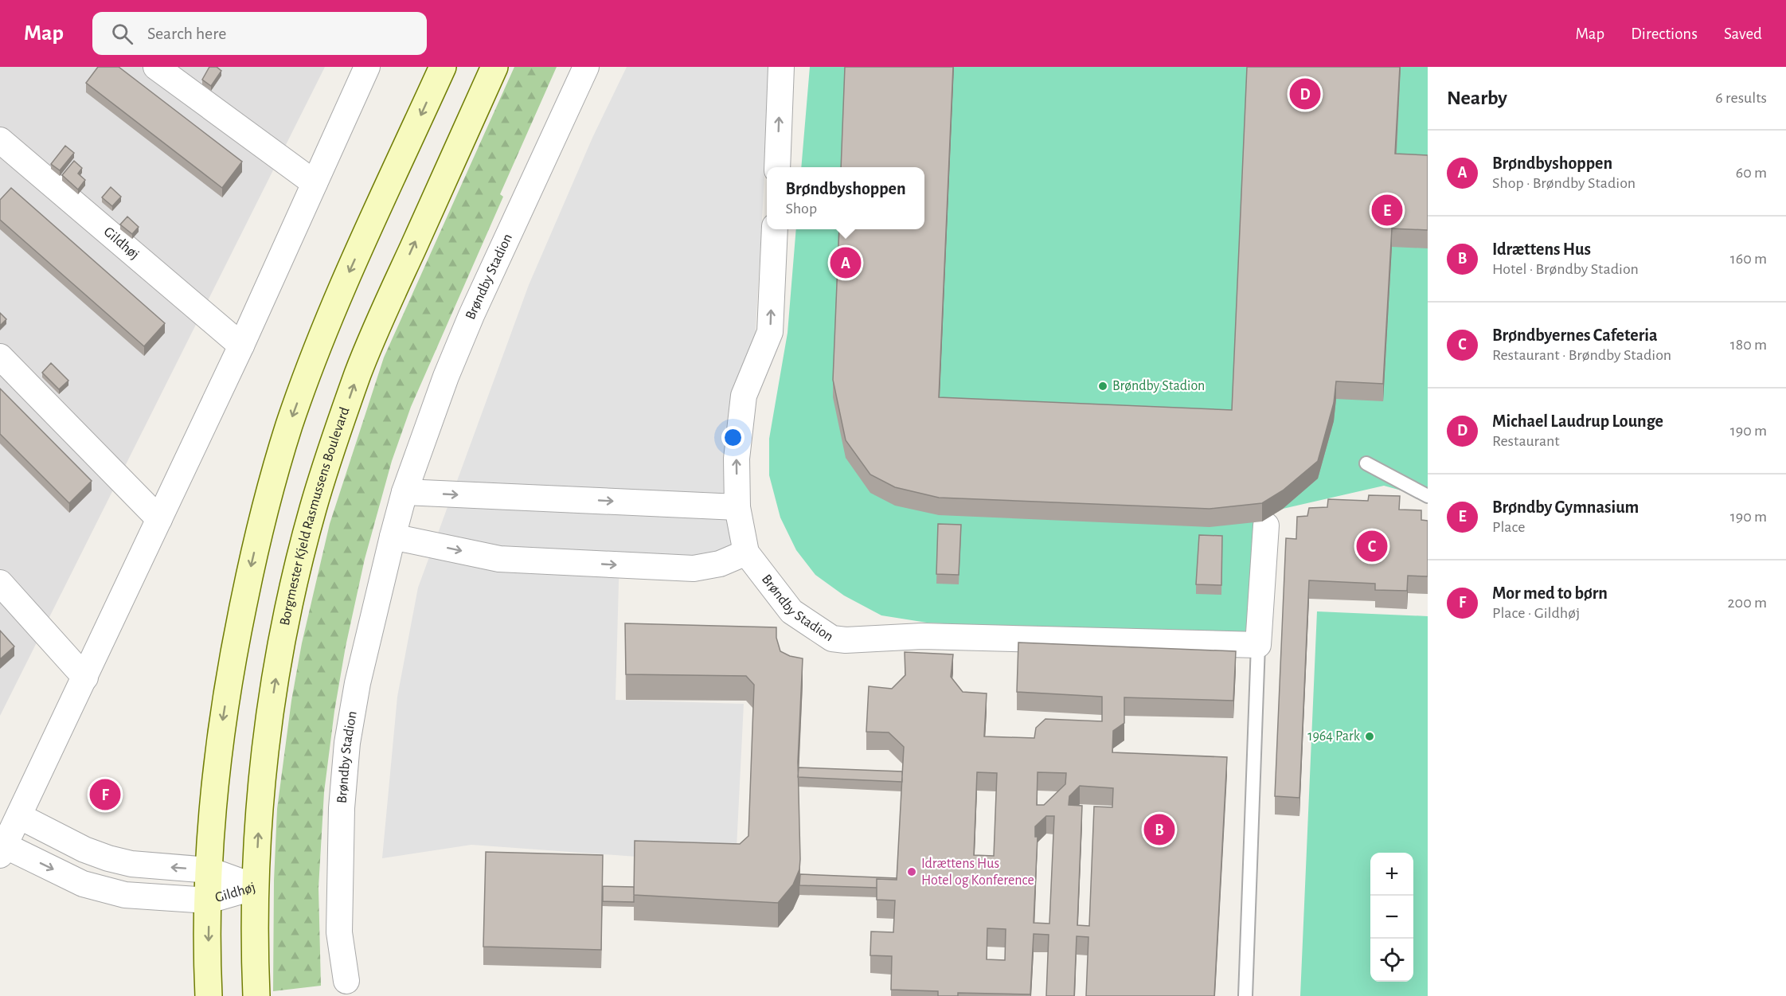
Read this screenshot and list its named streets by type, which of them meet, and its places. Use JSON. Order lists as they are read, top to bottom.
{
  "streets": {
    "street": ["Gildhøj", "Brøndby Stadion", "Borgmester Kjeld Rasmussens Boulevard"]
  },
  "crossings": [
    ["Gildhøj", "Borgmester Kjeld Rasmussens Boulevard"]
  ],
  "places": ["Brøndby Stadion", "1964 Park", "Idrættens Hus Hotel og Konference"],
  "page": {
    "header": "Map",
    "search": "Search here",
    "nav": ["Map", "Directions", "Saved"],
    "heading": ["Nearby", "6 results"],
    "pins": [
      "D",
      "E",
      "A",
      "C",
      "F",
      "B"
    ],
    "list": [
      {
        "mark": "A",
        "name": "Brøndbyshoppen",
        "note": "Shop · Brøndby Stadion",
        "value": "60 m"
      },
      {
        "mark": "B",
        "name": "Idrættens Hus",
        "note": "Hotel · Brøndby Stadion",
        "value": "160 m"
      },
      {
        "mark": "C",
        "name": "Brøndbyernes Cafeteria",
        "note": "Restaurant · Brøndby Stadion",
        "value": "180 m"
      },
      {
        "mark": "D",
        "name": "Michael Laudrup Lounge",
        "note": "Restaurant",
        "value": "190 m"
      },
      {
        "mark": "E",
        "name": "Brøndby Gymnasium",
        "note": "Place",
        "value": "190 m"
      },
      {
        "mark": "F",
        "name": "Mor med to børn",
        "note": "Place · Gildhøj",
        "value": "200 m"
      }
    ],
    "popup": ["Brøndbyshoppen", "Shop"],
    "map_buttons": ["+", "−"]
  }
}
